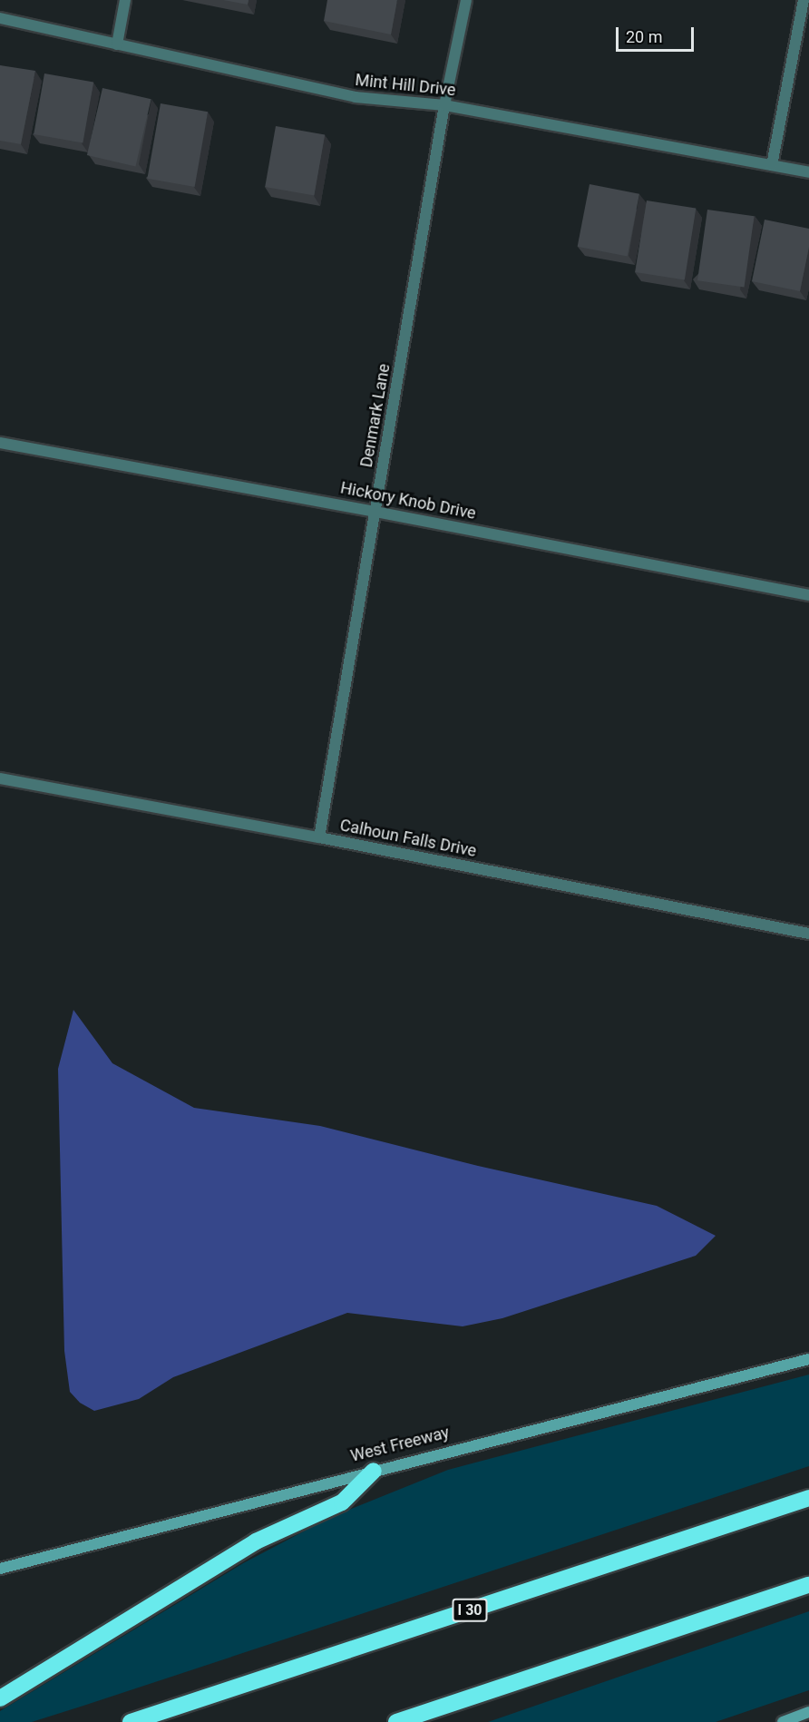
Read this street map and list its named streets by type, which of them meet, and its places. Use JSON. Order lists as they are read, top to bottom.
{
  "streets": {
    "highway": ["I 30"],
    "main road": ["West Freeway"],
    "street": [
      "Mint Hill Drive",
      "Denmark Lane",
      "Hickory Knob Drive",
      "Calhoun Falls Drive"
    ]
  },
  "crossings": [
    ["Mint Hill Drive", "Denmark Lane"],
    ["Denmark Lane", "Hickory Knob Drive"],
    ["Denmark Lane", "Calhoun Falls Drive"]
  ],
  "scale_bar": "20 m"
}
